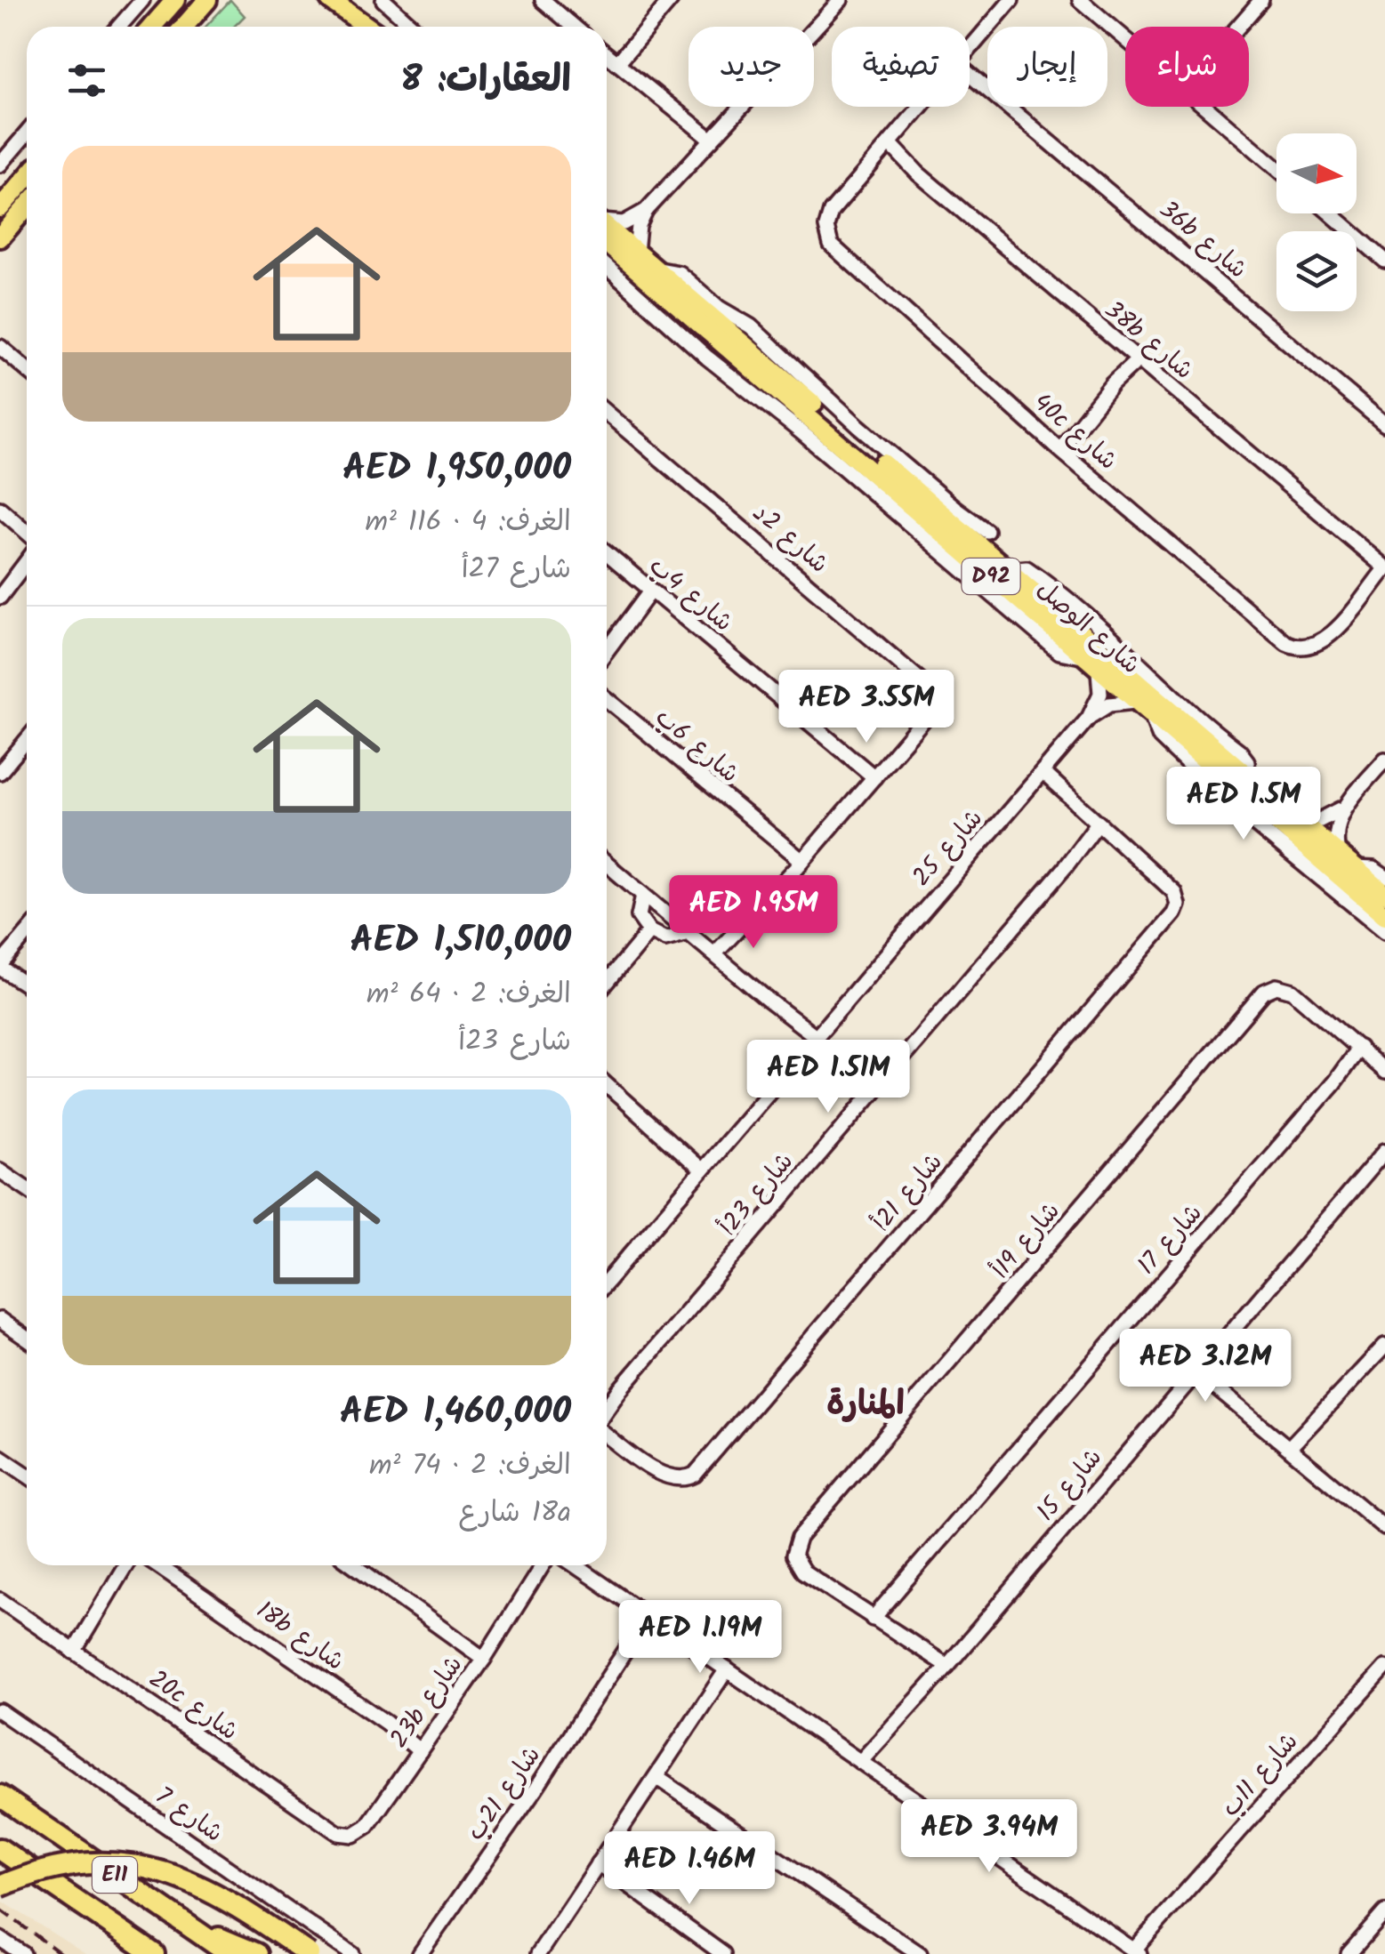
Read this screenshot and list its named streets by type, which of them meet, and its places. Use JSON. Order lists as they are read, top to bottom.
{
  "streets": {
    "highway": ["E11"],
    "main road": ["D92", "شارع الوصل"],
    "street": [
      "36b شارع",
      "38b شارع",
      "40c شارع",
      "شارع 2د",
      "شارع 4ب",
      "شارع 6ب",
      "شارع 25",
      "شارع 21أ",
      "شارع 23أ",
      "شارع 17",
      "شارع 19أ",
      "شارع 15",
      "18b شارع",
      "23b شارع",
      "20c شارع",
      "شارع 11ب",
      "شارع 21ب",
      "شارع 7"
    ]
  },
  "crossings": [
    ["38b شارع", "40c شارع"],
    ["شارع 2د", "شارع 4ب"],
    ["شارع الوصل", "شارع 25"],
    ["شارع 21أ", "شارع 23أ"],
    ["شارع 17", "شارع 19أ"],
    ["18b شارع", "23b شارع"],
    ["23b شارع", "20c شارع"]
  ],
  "districts": ["المنارة"],
  "north": "right",
  "page": {
    "chip": [
      "شراء",
      "إيجار",
      "تصفية",
      "جديد"
    ],
    "heading": "العقارات: 8",
    "list": [
      {
        "name": "AED 1,950,000",
        "note": "الغرف: 4 · 116 m² · شارع 27أ"
      },
      {
        "name": "AED 1,510,000",
        "note": "الغرف: 2 · 64 m² · شارع 23أ"
      },
      {
        "name": "AED 1,460,000",
        "note": "الغرف: 2 · 74 m² · 18a شارع"
      }
    ],
    "price": [
      "AED 3.55M",
      "AED 1.5M",
      "AED 1.95M",
      "AED 1.51M",
      "AED 3.12M",
      "AED 1.19M",
      "AED 3.94M",
      "AED 1.46M"
    ]
  }
}
